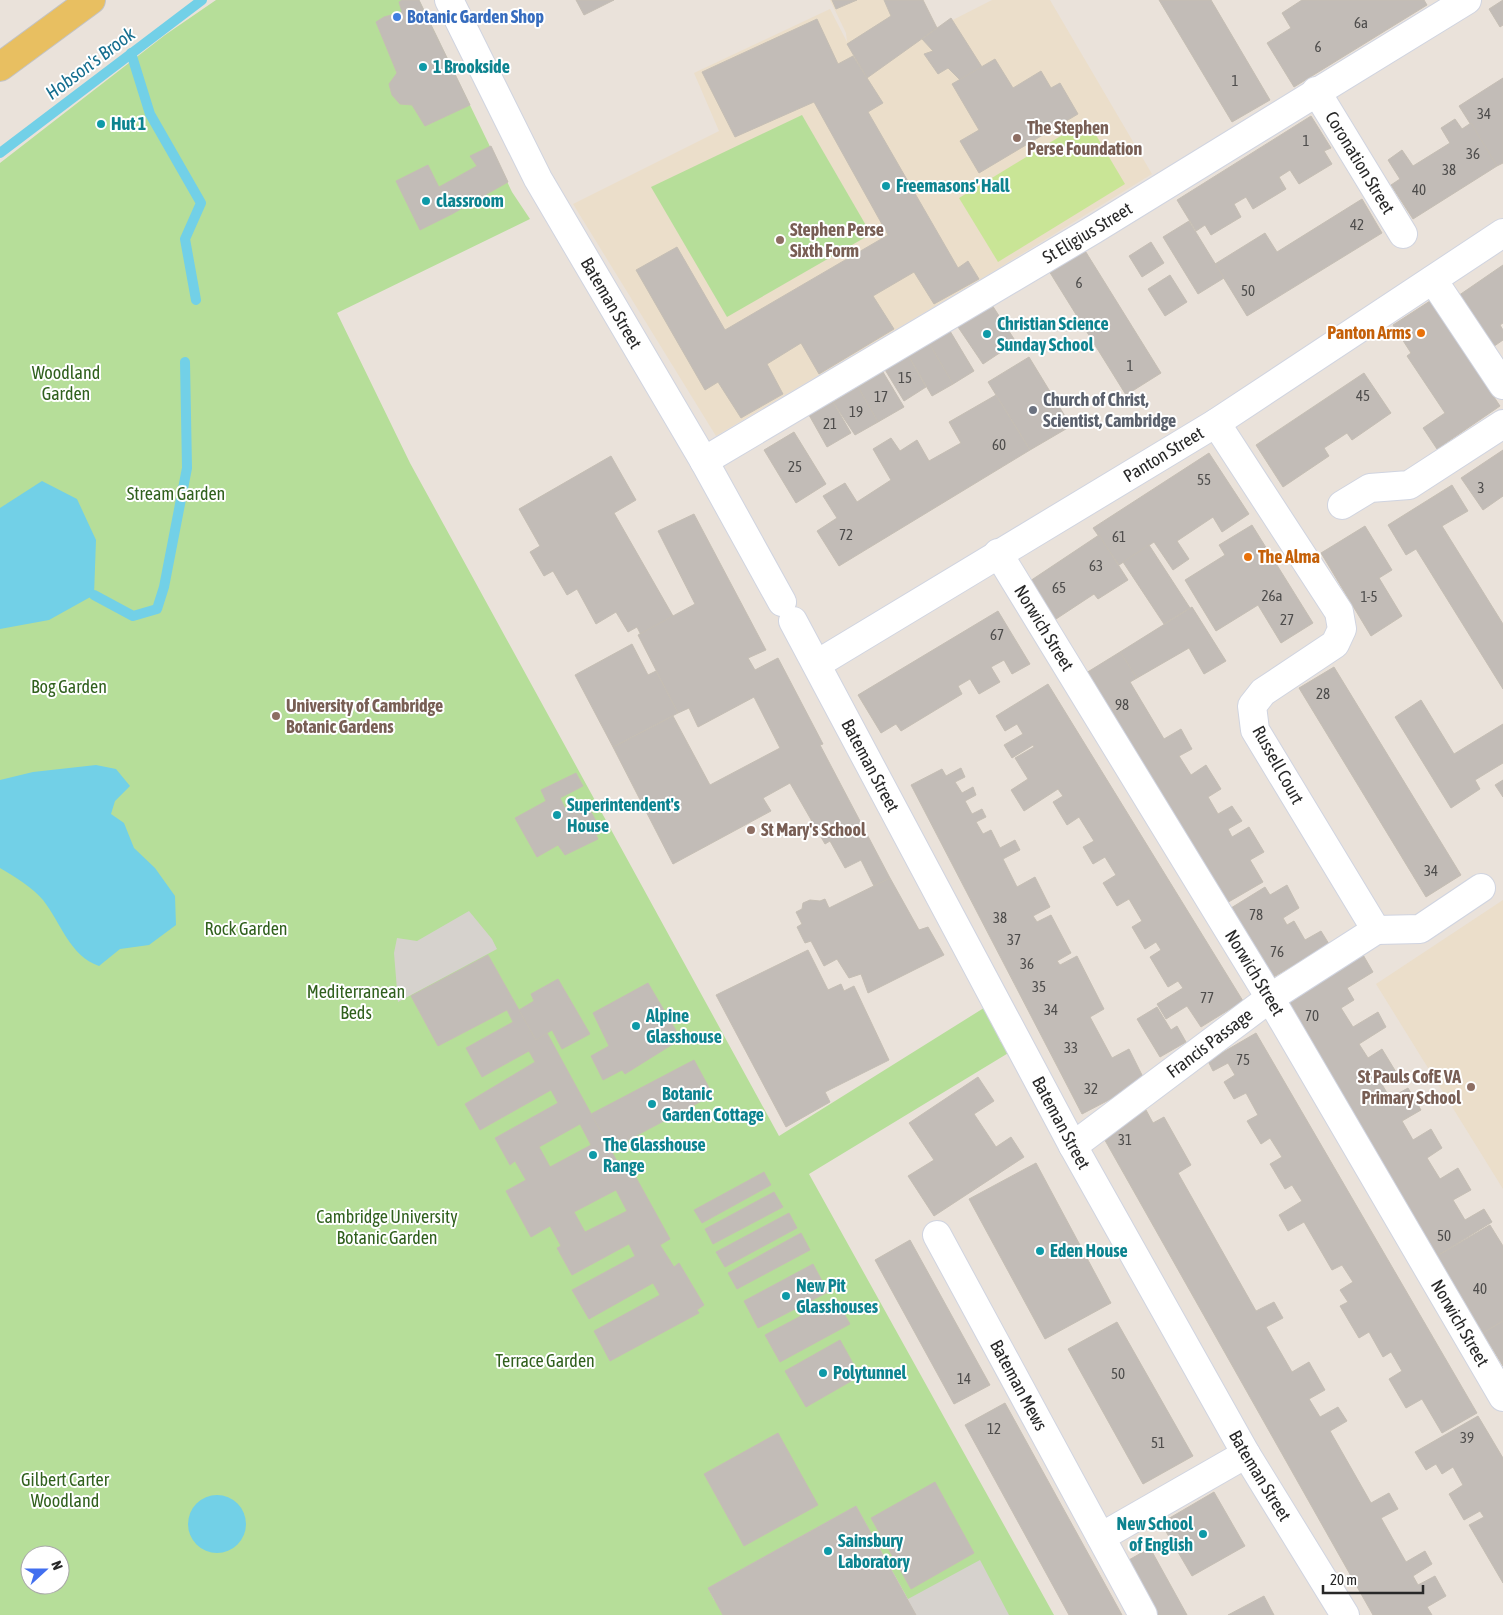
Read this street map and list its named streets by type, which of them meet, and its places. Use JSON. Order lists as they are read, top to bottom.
{
  "streets": {
    "street": [
      "Coronation Street",
      "St Eligius Street",
      "Bateman Street",
      "Panton Street",
      "Norwich Street",
      "Russell Court",
      "Francis Passage",
      "Bateman Mews"
    ]
  },
  "crossings": [
    ["Coronation Street", "St Eligius Street"],
    ["St Eligius Street", "Bateman Street"],
    ["Bateman Street", "Panton Street"],
    ["Bateman Street", "Francis Passage"],
    ["Panton Street", "Norwich Street"],
    ["Panton Street", "Russell Court"],
    ["Norwich Street", "Francis Passage"],
    ["Russell Court", "Francis Passage"]
  ],
  "water": ["Hobson's Brook"],
  "parks": [
    "Woodland Garden",
    "Stream Garden",
    "Bog Garden",
    "Rock Garden",
    "Mediterranean Beds",
    "Cambridge University Botanic Garden",
    "Terrace Garden",
    "Gilbert Carter Woodland"
  ],
  "places": [
    "Botanic Garden Shop",
    "1 Brookside",
    "Hut 1",
    "The Stephen Perse Foundation",
    "Freemasons' Hall",
    "classroom",
    "Stephen Perse Sixth Form",
    "Panton Arms",
    "Christian Science Sunday School",
    "Church of Christ, Scientist, Cambridge",
    "The Alma",
    "University of Cambridge Botanic Gardens",
    "Superintendent's House",
    "St Mary's School",
    "Alpine Glasshouse",
    "St Pauls CofE VA Primary School",
    "Botanic Garden Cottage",
    "The Glasshouse Range",
    "Eden House",
    "New Pit Glasshouses",
    "Polytunnel",
    "New School of English",
    "Sainsbury Laboratory"
  ],
  "house_numbers": [
    "6a",
    "6",
    "1",
    "34",
    "1",
    "36",
    "38",
    "40",
    "42",
    "6",
    "50",
    "1",
    "15",
    "45",
    "17",
    "19",
    "21",
    "60",
    "25",
    "55",
    "3",
    "72",
    "61",
    "63",
    "65",
    "26a",
    "1-5",
    "27",
    "67",
    "28",
    "98",
    "34",
    "78",
    "38",
    "37",
    "76",
    "36",
    "35",
    "77",
    "34",
    "70",
    "33",
    "75",
    "32",
    "31",
    "50",
    "40",
    "50",
    "14",
    "12",
    "39",
    "51"
  ],
  "scale_bar": "20 m",
  "north": "right"
}
